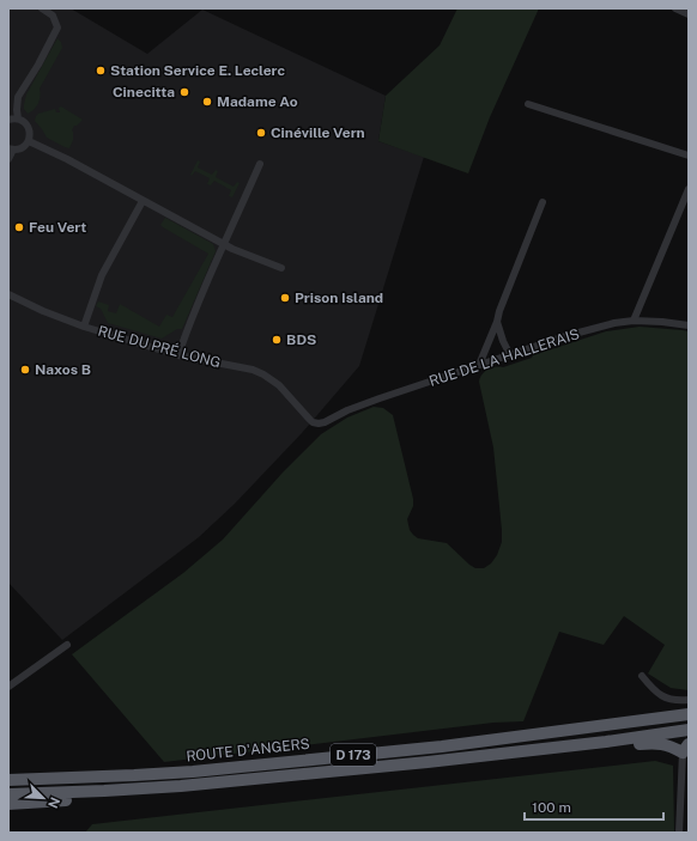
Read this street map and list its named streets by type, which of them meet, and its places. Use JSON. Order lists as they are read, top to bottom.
{
  "streets": {
    "highway": ["ROUTE D'ANGERS", "D 173"],
    "street": ["RUE DU PRÉ LONG", "RUE DE LA HALLERAIS"]
  },
  "crossings": [
    ["RUE DU PRÉ LONG", "RUE DE LA HALLERAIS"]
  ],
  "places": [
    "Station Service E. Leclerc",
    "Cinecitta",
    "Madame Ao",
    "Cinéville Vern",
    "Feu Vert",
    "Prison Island",
    "BDS",
    "Naxos B"
  ],
  "scale_bar": "100 m",
  "north": "bottom right"
}
